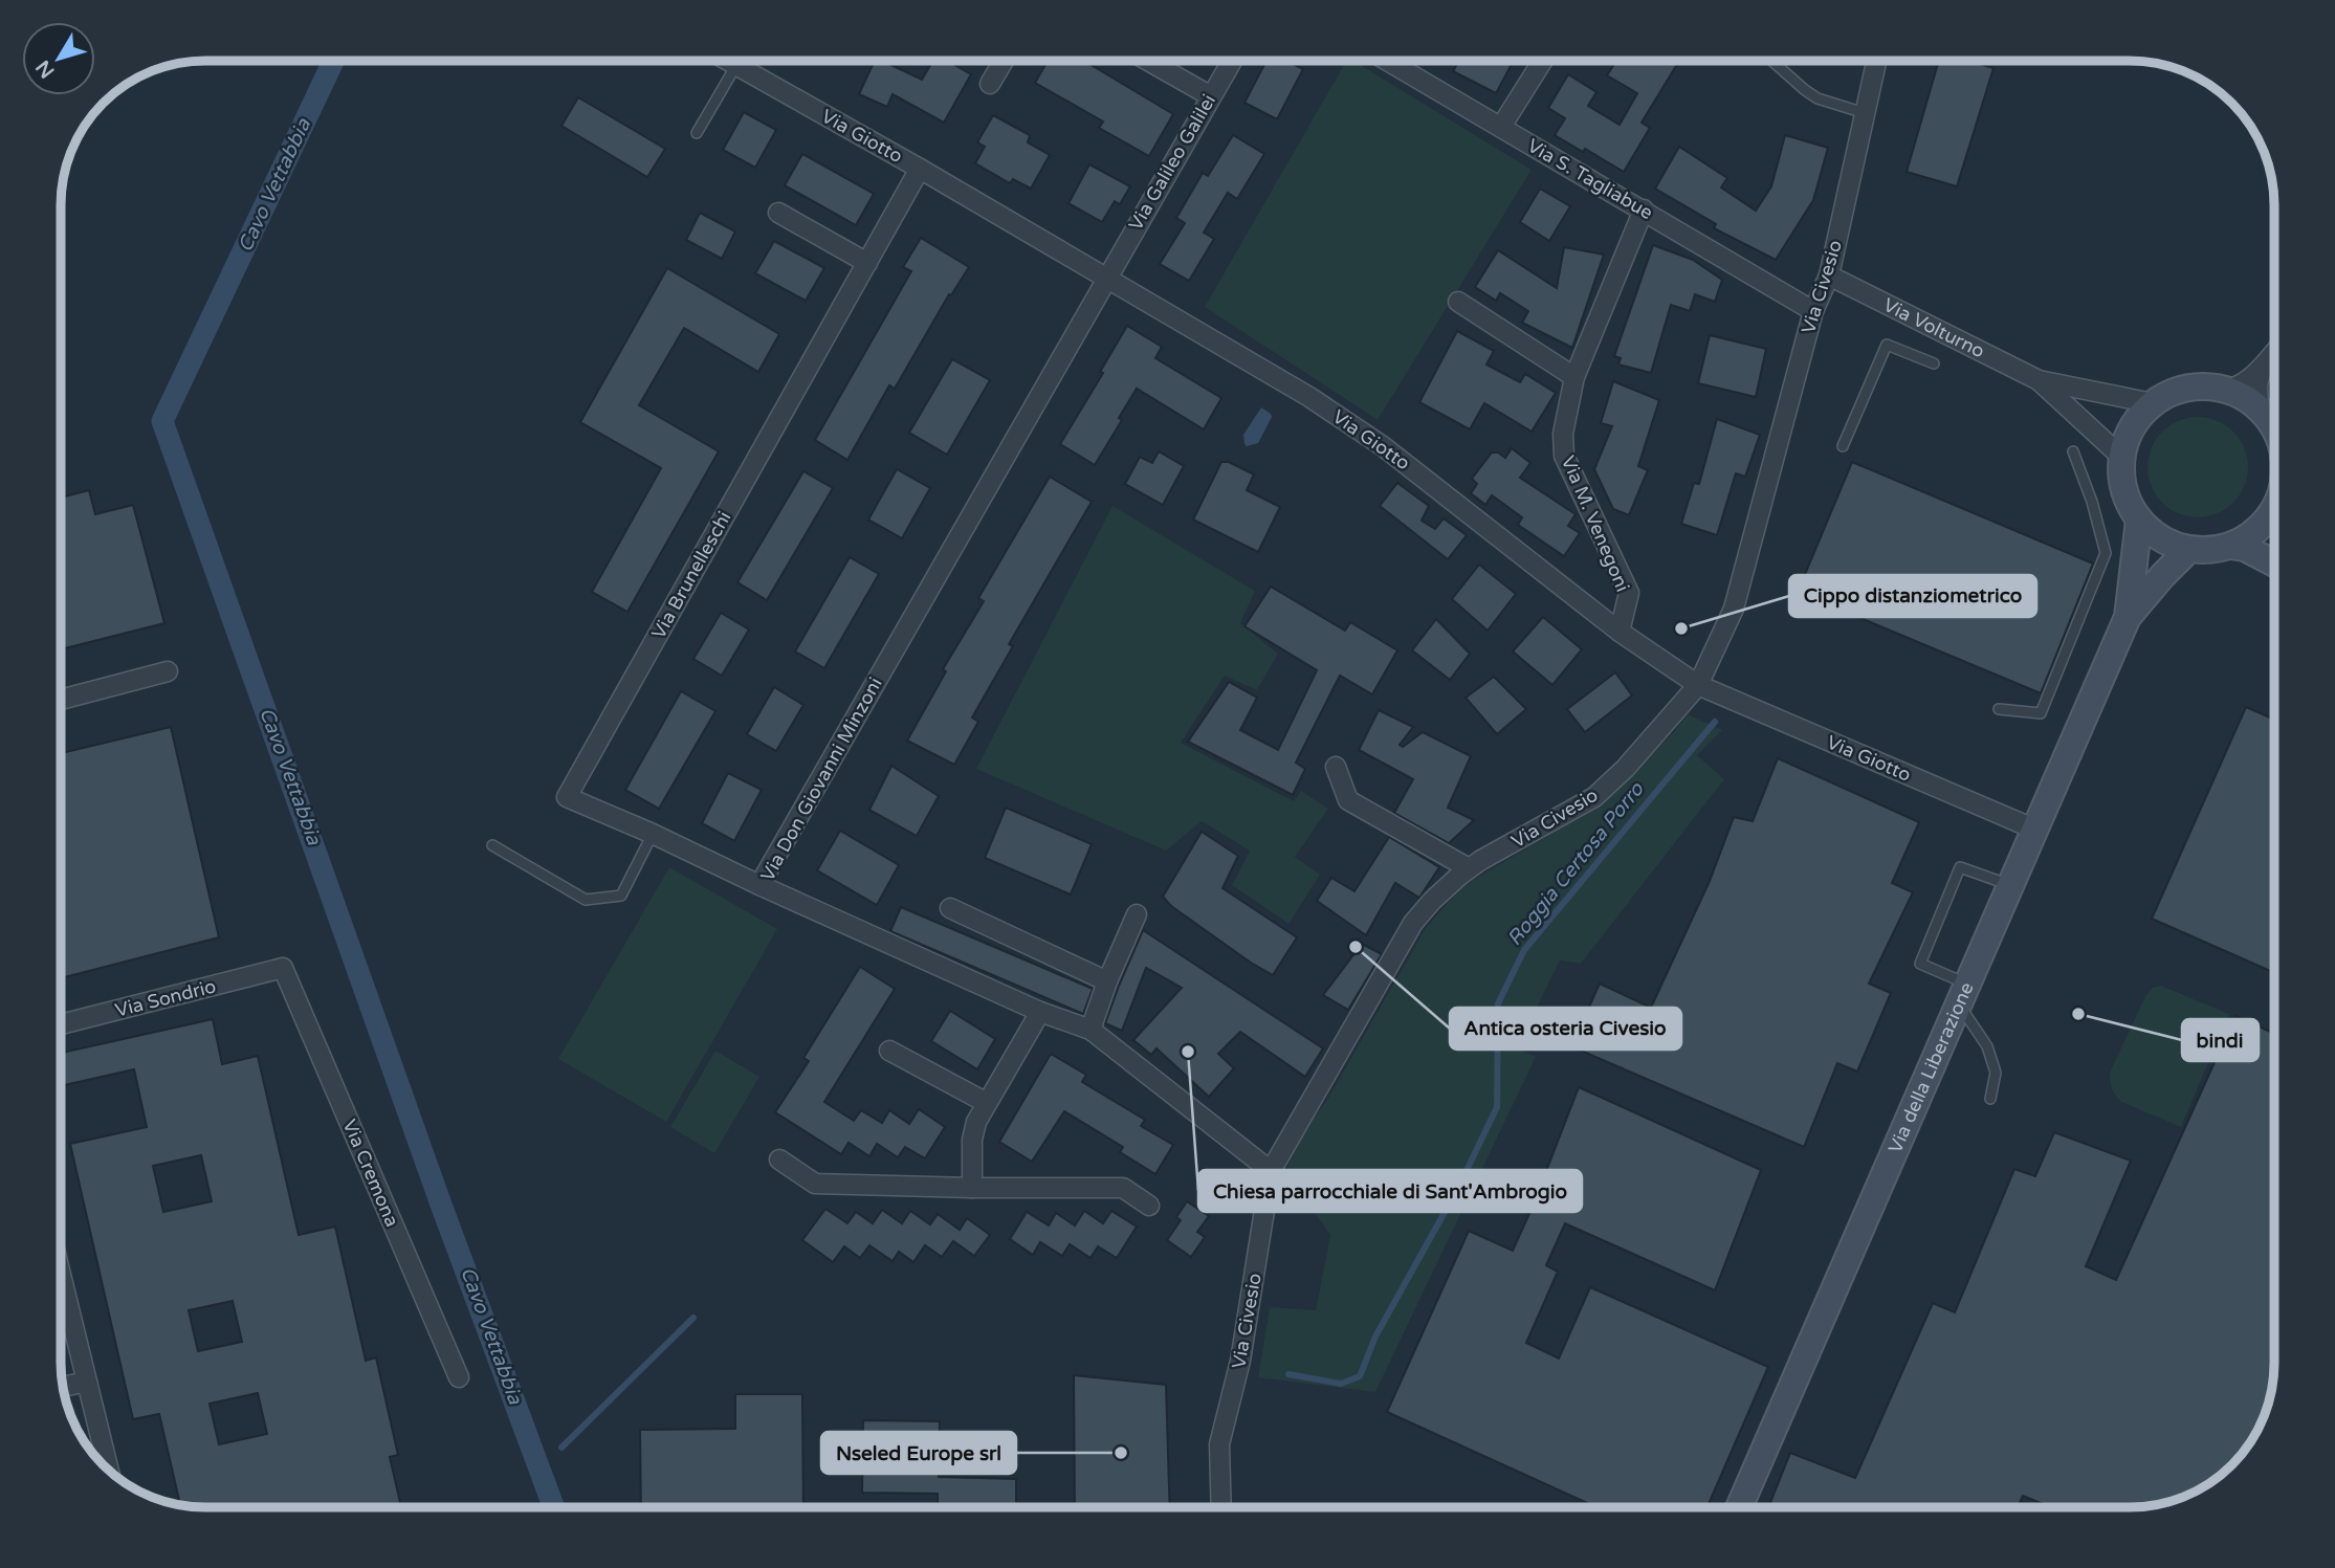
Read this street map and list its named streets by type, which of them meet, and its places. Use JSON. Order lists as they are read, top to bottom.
{
  "streets": {
    "street": [
      "Via Giotto",
      "Via Galileo Galilei",
      "Via S. Tagliabue",
      "Via Civesio",
      "Via Volturno",
      "Via M. Venegoni",
      "Via Brunelleschi",
      "Via Don Giovanni Minzoni",
      "Via Sondrio",
      "Via della Liberazione",
      "Via Cremona"
    ]
  },
  "crossings": [
    ["Via Giotto", "Via Galileo Galilei"],
    ["Via Giotto", "Via Civesio"],
    ["Via Giotto", "Via M. Venegoni"],
    ["Via Giotto", "Via Brunelleschi"],
    ["Via Giotto", "Via Don Giovanni Minzoni"],
    ["Via Giotto", "Via della Liberazione"],
    ["Via Galileo Galilei", "Via Don Giovanni Minzoni"],
    ["Via S. Tagliabue", "Via Civesio"],
    ["Via S. Tagliabue", "Via M. Venegoni"],
    ["Via Civesio", "Via Volturno"],
    ["Via Civesio", "Via Don Giovanni Minzoni"],
    ["Via Brunelleschi", "Via Don Giovanni Minzoni"],
    ["Via Sondrio", "Via Cremona"]
  ],
  "water": ["Cavo Vettabbia", "Roggia Certosa Porro"],
  "places": [
    "Cippo distanziometrico",
    "Antica osteria Civesio",
    "bindi",
    "Chiesa parrocchiale di Sant'Ambrogio",
    "Nseled Europe srl"
  ],
  "north": "bottom left"
}
